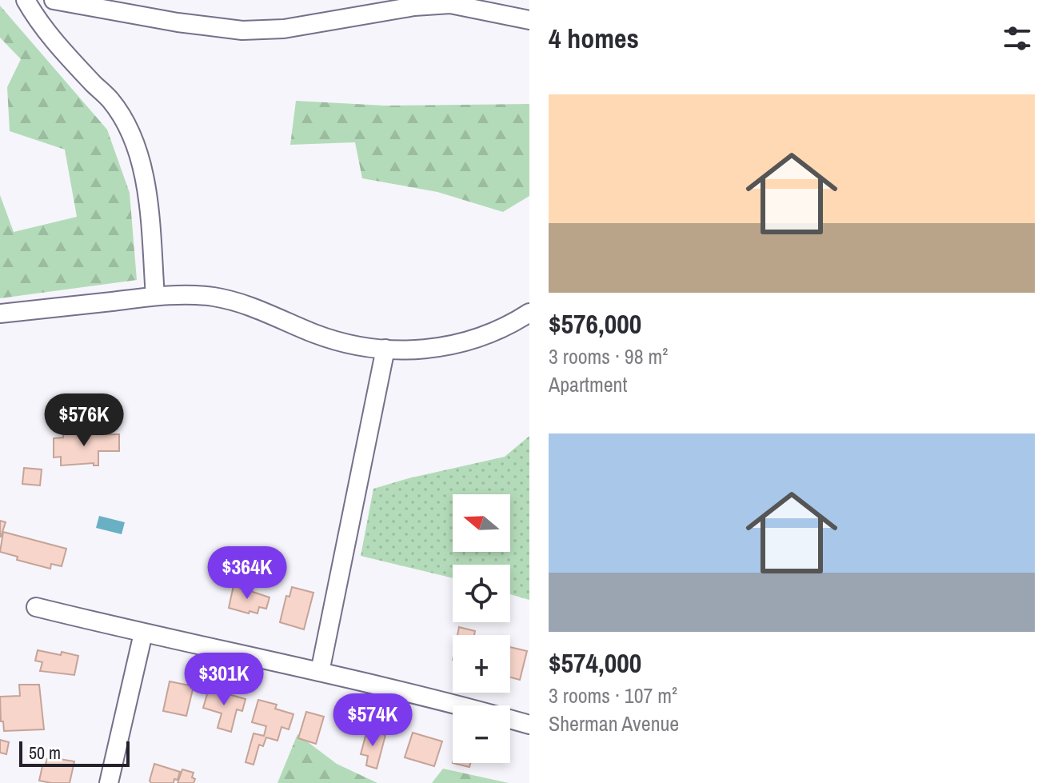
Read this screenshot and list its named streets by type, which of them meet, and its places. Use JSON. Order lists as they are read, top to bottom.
{
  "scale_bar": "50 m",
  "north": "left",
  "page": {
    "heading": "4 homes",
    "list": [
      {
        "name": "$576,000",
        "note": "3 rooms · 98 m² · Apartment"
      },
      {
        "name": "$574,000",
        "note": "3 rooms · 107 m² · Sherman Avenue"
      }
    ],
    "price": [
      "$576K",
      "$364K",
      "$301K",
      "$574K"
    ],
    "map_buttons": ["+", "−"],
    "scale": "50 m"
  }
}
